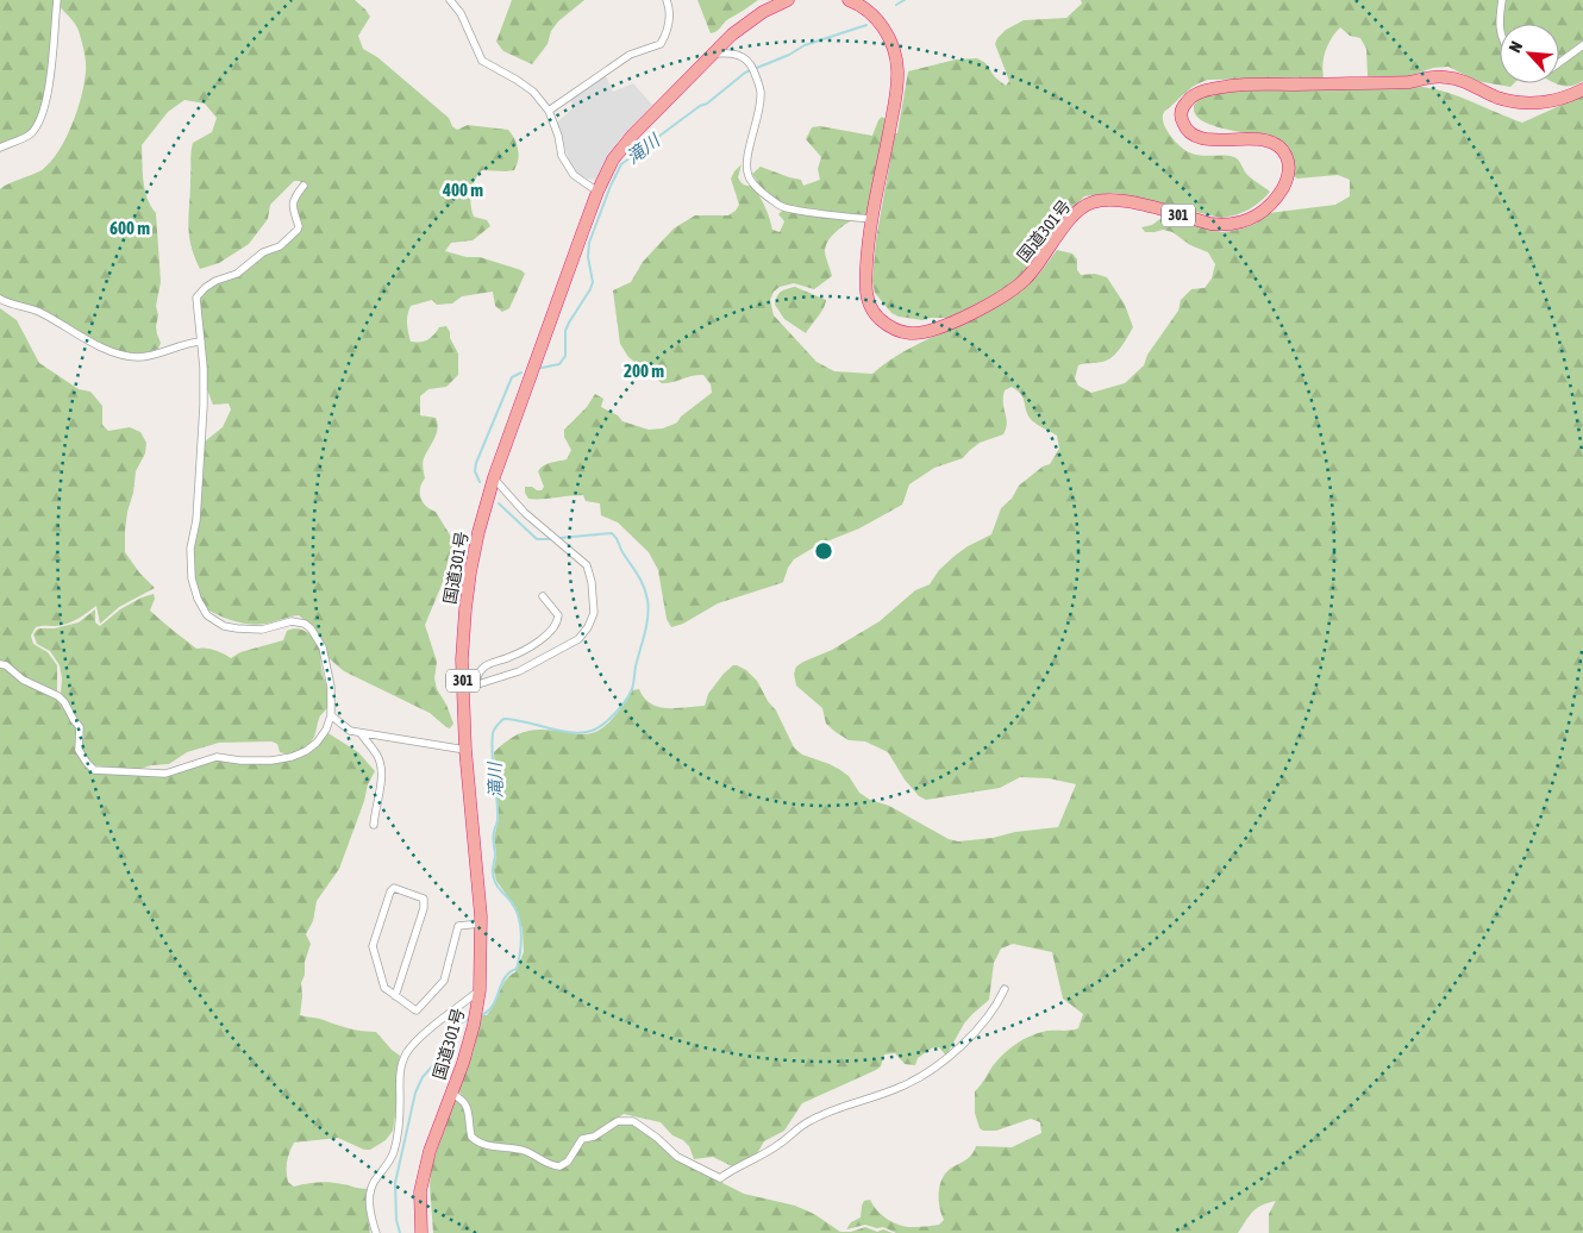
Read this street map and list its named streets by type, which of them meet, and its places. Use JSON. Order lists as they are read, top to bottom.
{
  "streets": {
    "highway": ["301", "国道301号"]
  },
  "water": ["滝川"],
  "north": "top left",
  "rings": ["400 m", "600 m", "200 m"]
}
